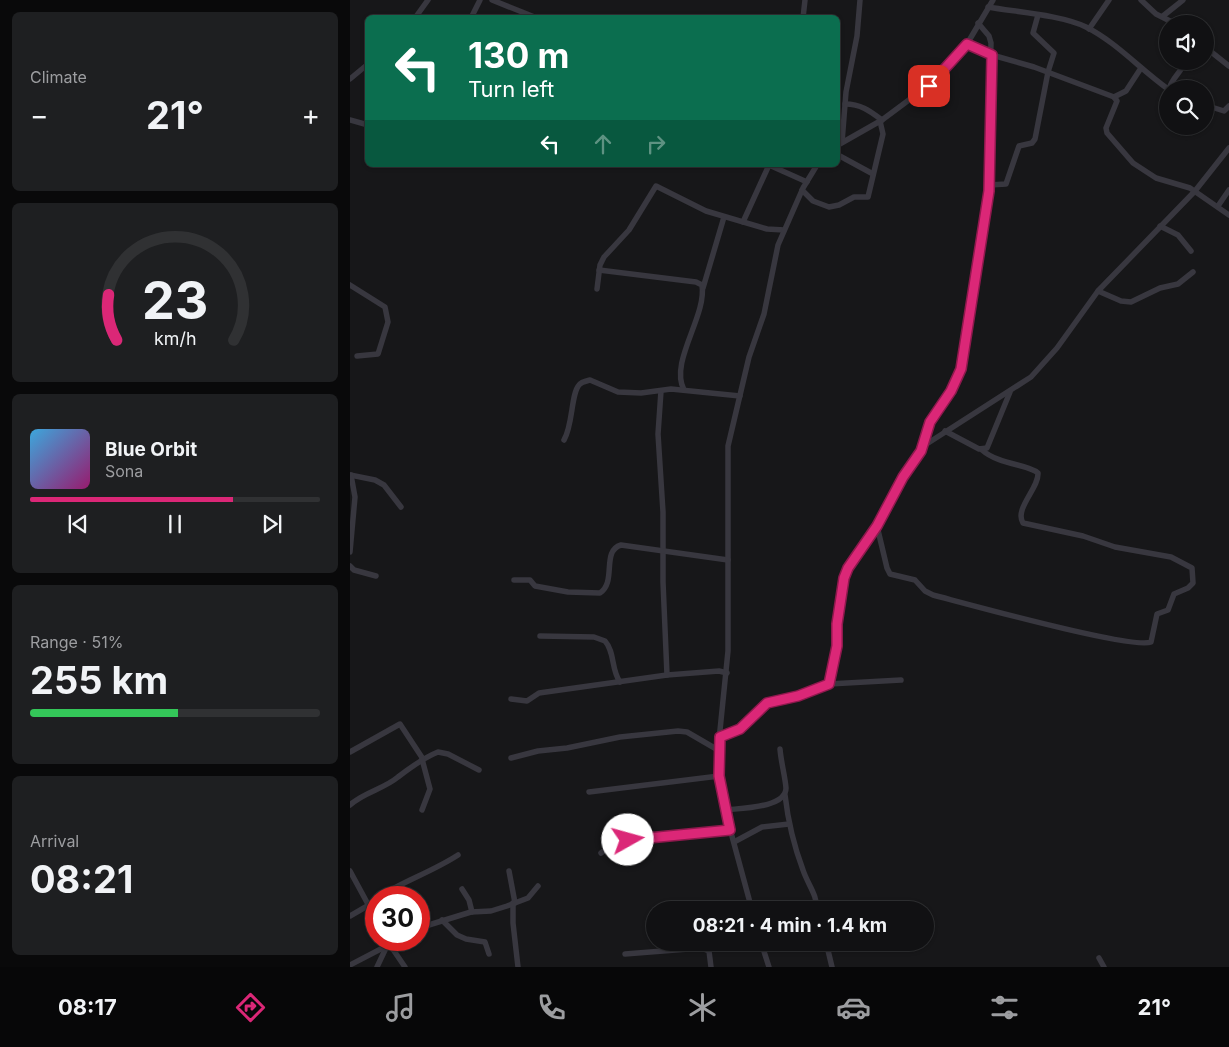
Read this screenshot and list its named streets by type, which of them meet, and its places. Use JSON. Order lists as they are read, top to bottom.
{
  "page": {
    "tile": [
      "Climate",
      ["Range · 51%", "255 km"],
      ["Arrival", "08:21"]
    ],
    "turn": ["130 m", "Turn left"],
    "heat": ["−", "21°", "+"],
    "song": ["Blue Orbit", "Sona"],
    "limit": "30",
    "trip": "08:21 · 4 min · 1.4 km",
    "tabs": ["08:17", "21°"],
    "gauge": ["23", "km/h"]
  }
}
